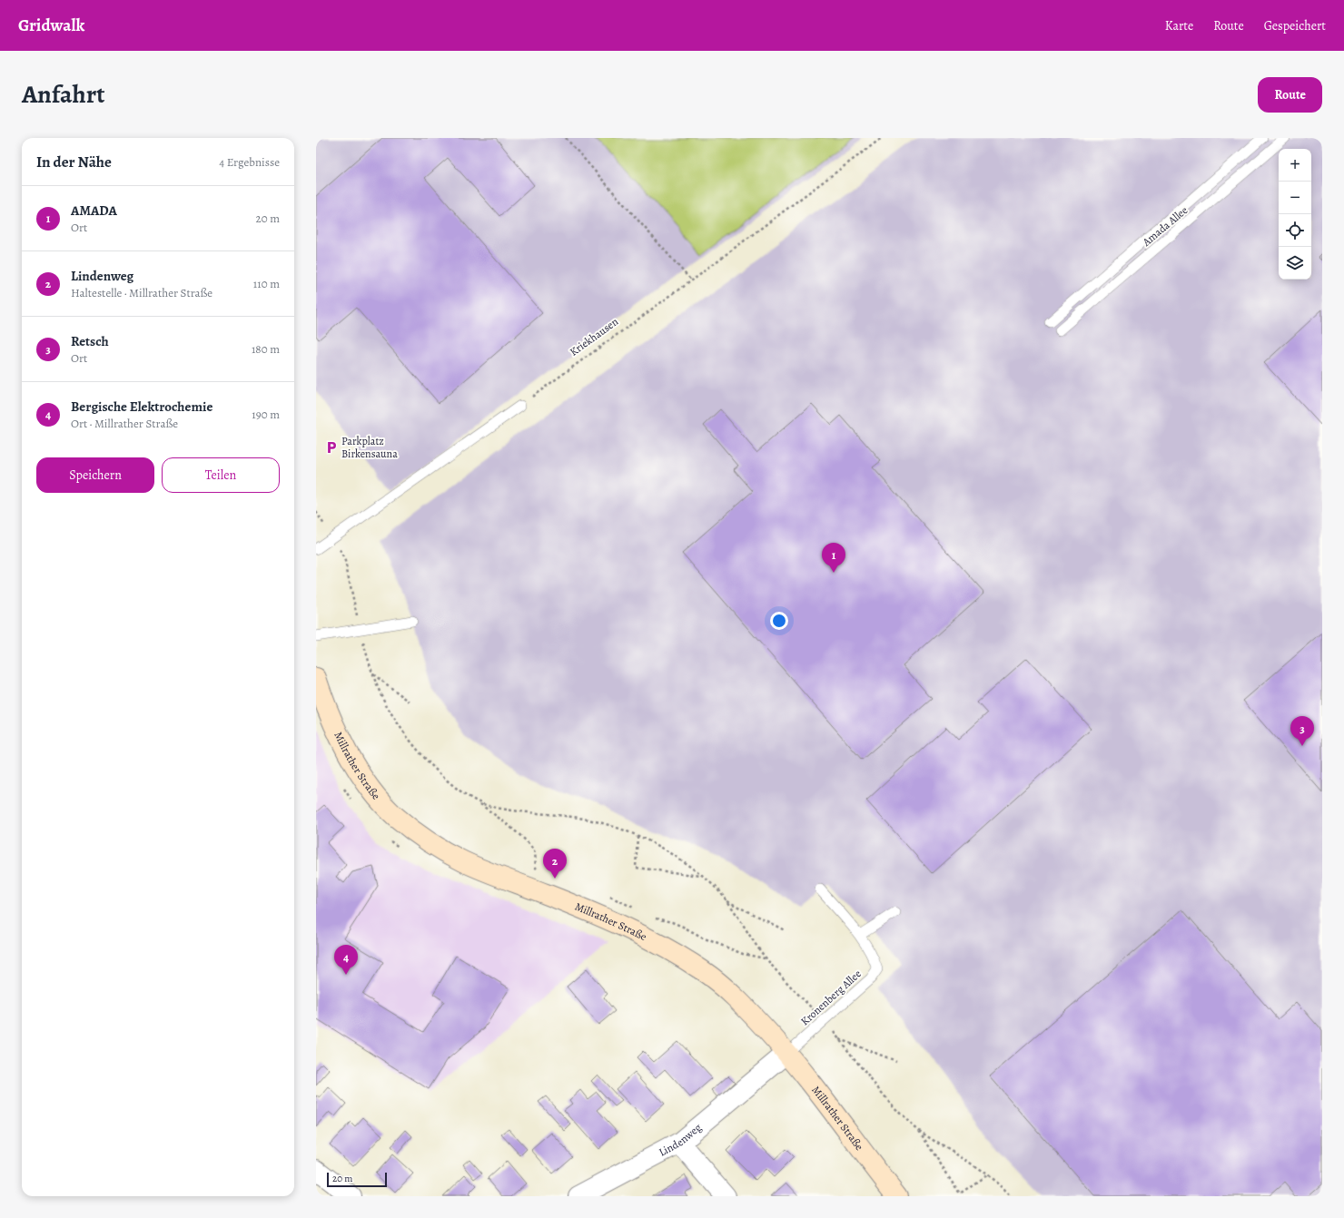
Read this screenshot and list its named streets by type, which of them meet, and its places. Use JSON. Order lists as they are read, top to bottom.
{
  "streets": {
    "main road": ["Millrather Straße"],
    "street": ["Lindenweg"],
    "lane": ["Amada Allee", "Kronenberg Allee"],
    "path": ["Kriekhausen"]
  },
  "crossings": [
    ["Millrather Straße", "Kronenberg Allee"],
    ["Millrather Straße", "Lindenweg"],
    ["Kronenberg Allee", "Lindenweg"]
  ],
  "places": {
    "parking": ["Parkplatz Birkensauna"]
  },
  "scale_bar": "20 m",
  "page": {
    "header": "Gridwalk",
    "nav": ["Karte", "Route", "Gespeichert"],
    "title": "Anfahrt",
    "buttons": [
      "Route",
      ["Speichern", "Teilen"]
    ],
    "heading": ["In der Nähe", "4 Ergebnisse"],
    "map_buttons": ["+", "−"],
    "list": [
      {
        "mark": "1",
        "name": "AMADA",
        "note": "Ort",
        "value": "20 m"
      },
      {
        "mark": "2",
        "name": "Lindenweg",
        "note": "Haltestelle · Millrather Straße",
        "value": "110 m"
      },
      {
        "mark": "3",
        "name": "Retsch",
        "note": "Ort",
        "value": "180 m"
      },
      {
        "mark": "4",
        "name": "Bergische Elektrochemie",
        "note": "Ort · Millrather Straße",
        "value": "190 m"
      }
    ],
    "pins": [
      "1",
      "3",
      "2",
      "4"
    ],
    "scale": "20 m"
  }
}
